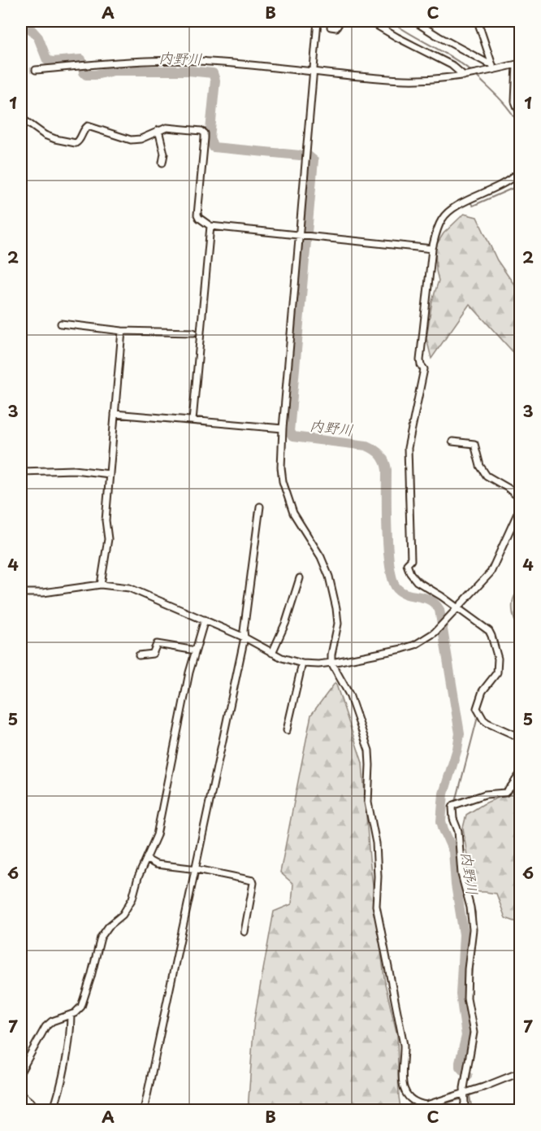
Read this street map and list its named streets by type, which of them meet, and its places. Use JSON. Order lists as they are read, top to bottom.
{
  "water": ["内野川"],
  "grid": {
    "columns": ["A", "B", "C"],
    "rows": [
      "1",
      "2",
      "3",
      "4",
      "5",
      "6",
      "7"
    ]
  }
}
